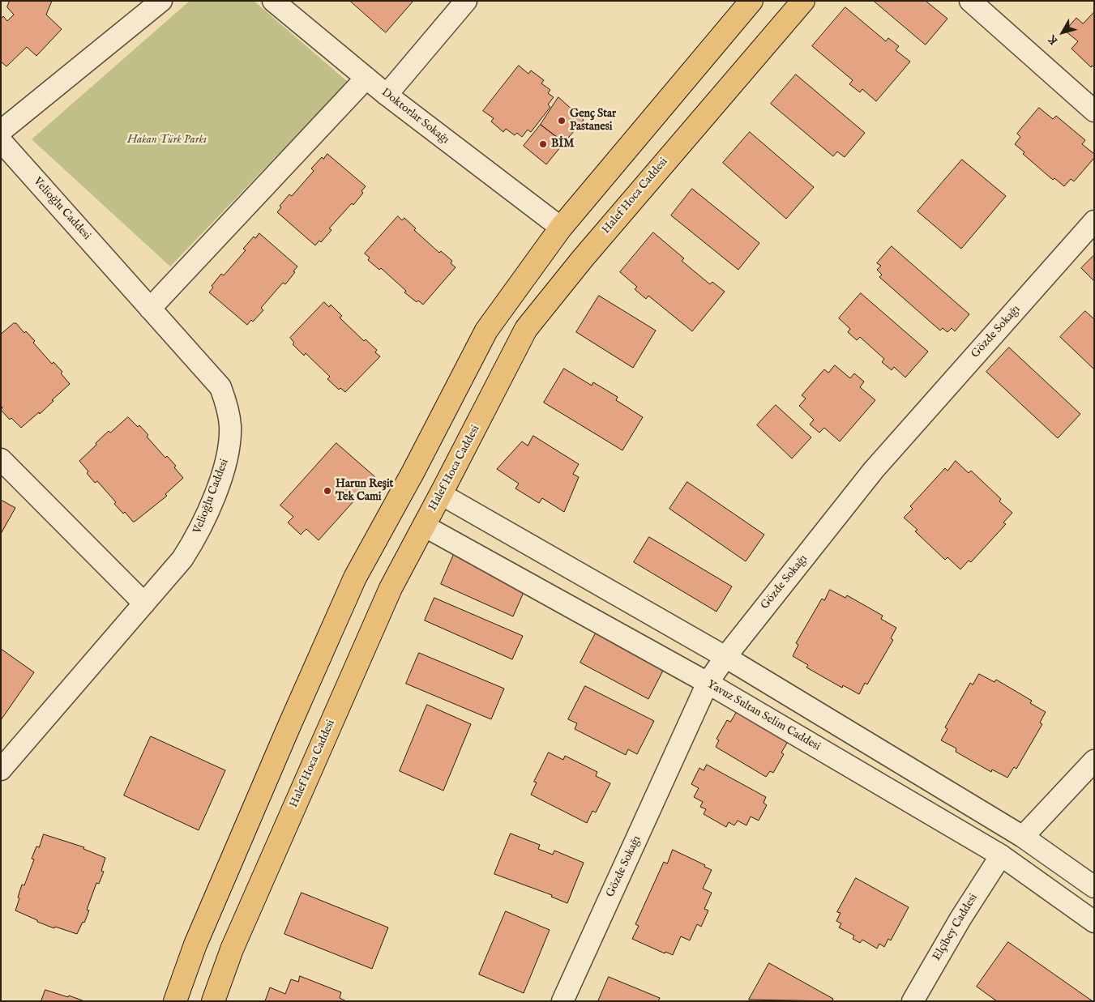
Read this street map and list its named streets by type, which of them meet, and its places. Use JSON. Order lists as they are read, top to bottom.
{
  "streets": {
    "main road": ["Halef Hoca Caddesi"],
    "street": [
      "Doktorlar Sokağı",
      "Velioğlu Caddesi",
      "Gözde Sokağı",
      "Yavuz Sultan Selim Caddesi",
      "Elçibey Caddesi"
    ]
  },
  "crossings": [
    ["Halef Hoca Caddesi", "Yavuz Sultan Selim Caddesi"],
    ["Gözde Sokağı", "Yavuz Sultan Selim Caddesi"],
    ["Yavuz Sultan Selim Caddesi", "Elçibey Caddesi"]
  ],
  "parks": ["Hakan Türk Parkı"],
  "places": ["Genç Star Pastanesi", "BİM", "Harun Reşit Tek Cami"],
  "north": "bottom left"
}
